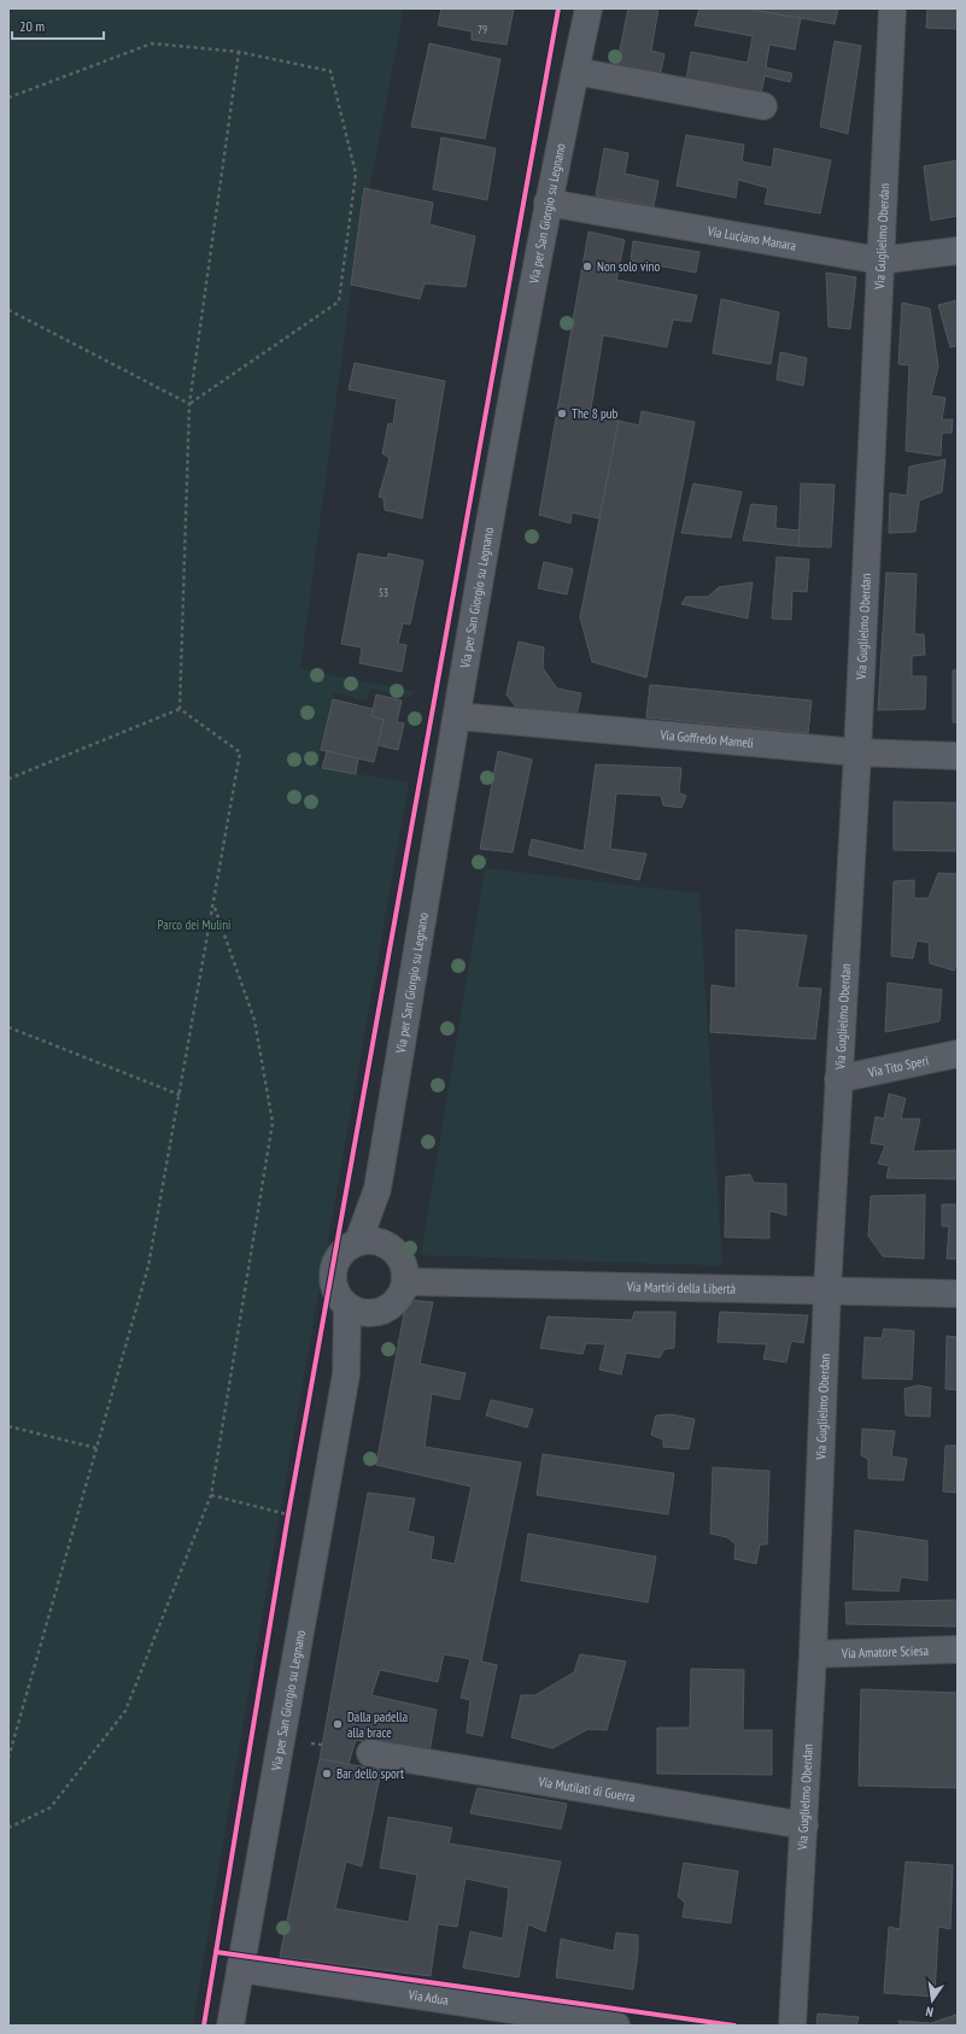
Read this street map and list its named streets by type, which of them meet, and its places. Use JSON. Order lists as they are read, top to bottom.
{
  "streets": {
    "street": [
      "Via per San Giorgio su Legnano",
      "Via Guglielmo Oberdan",
      "Via Luciano Manara",
      "Via Goffredo Mameli",
      "Via Tito Speri",
      "Via Martiri della Libertà",
      "Via Amatore Sciesa",
      "Via Mutilati di Guerra",
      "Via Adua"
    ]
  },
  "crossings": [
    ["Via per San Giorgio su Legnano", "Via Luciano Manara"],
    ["Via per San Giorgio su Legnano", "Via Goffredo Mameli"],
    ["Via per San Giorgio su Legnano", "Via Martiri della Libertà"],
    ["Via per San Giorgio su Legnano", "Via Adua"],
    ["Via Guglielmo Oberdan", "Via Luciano Manara"],
    ["Via Guglielmo Oberdan", "Via Goffredo Mameli"],
    ["Via Guglielmo Oberdan", "Via Tito Speri"],
    ["Via Guglielmo Oberdan", "Via Martiri della Libertà"],
    ["Via Guglielmo Oberdan", "Via Amatore Sciesa"],
    ["Via Guglielmo Oberdan", "Via Mutilati di Guerra"]
  ],
  "parks": ["Parco dei Mulini"],
  "places": [
    "Non solo vino",
    "The 8 pub",
    "Dalla padella alla brace",
    "Bar dello sport"
  ],
  "house_numbers": ["79", "53"],
  "scale_bar": "20 m",
  "north": "bottom"
}
